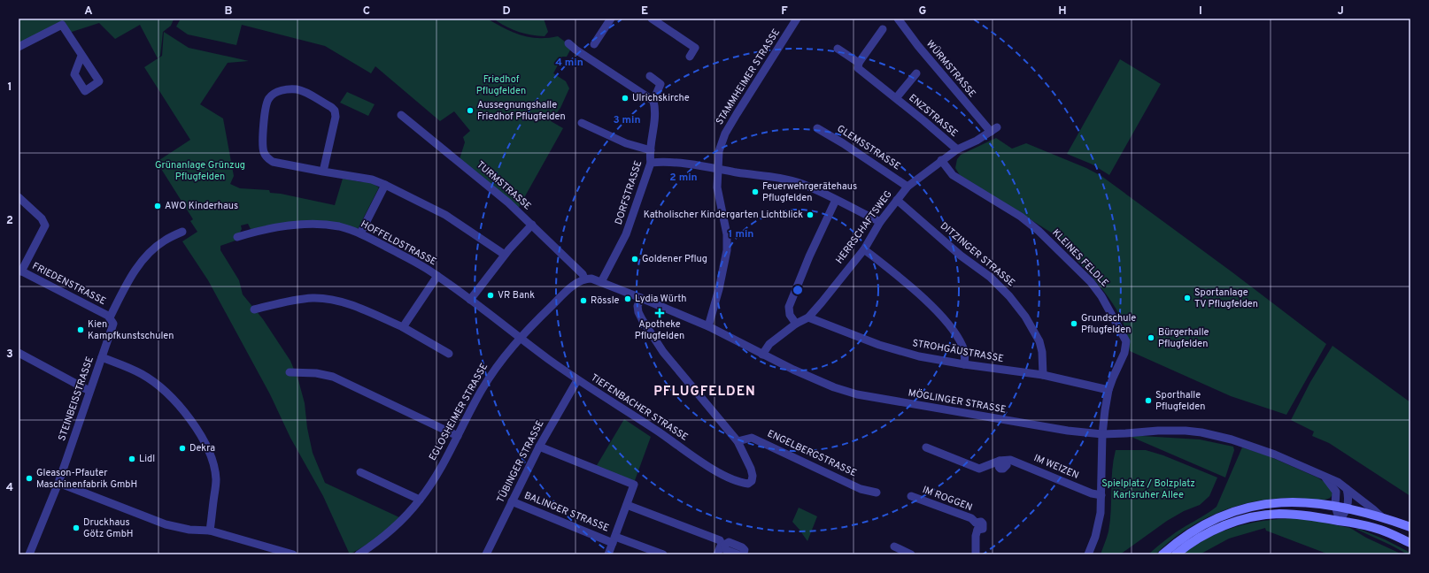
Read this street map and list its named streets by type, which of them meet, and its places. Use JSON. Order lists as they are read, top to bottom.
{
  "streets": {
    "street": [
      "WÜRMSTRASSE",
      "STAMMHEIMER STRASSE",
      "ENZSTRASSE",
      "GLEMSSTRASSE",
      "TURMSTRASSE",
      "DORFSTRASSE",
      "HERRSCHAFTSWEG",
      "HOFFELDSTRASSE",
      "DITZINGER STRASSE",
      "KLEINES FELDLE",
      "FRIEDENSTRASSE",
      "STROHGÄUSTRASSE",
      "STEINBEISSTRASSE",
      "MÖGLINGER STRASSE",
      "TIEFENBACHER STRASSE",
      "EGLOSHEIMER STRASSE",
      "ENGELBERGSTRASSE",
      "TÜBINGER STRASSE",
      "IM WEIZEN",
      "IM ROGGEN",
      "BALINGER STRASSE"
    ]
  },
  "crossings": [
    ["WÜRMSTRASSE", "HERRSCHAFTSWEG"],
    ["STAMMHEIMER STRASSE", "MÖGLINGER STRASSE"],
    ["ENZSTRASSE", "HERRSCHAFTSWEG"],
    ["GLEMSSTRASSE", "HERRSCHAFTSWEG"],
    ["TURMSTRASSE", "EGLOSHEIMER STRASSE"],
    ["DORFSTRASSE", "MÖGLINGER STRASSE"],
    ["HERRSCHAFTSWEG", "DITZINGER STRASSE"],
    ["HERRSCHAFTSWEG", "KLEINES FELDLE"],
    ["HERRSCHAFTSWEG", "STROHGÄUSTRASSE"],
    ["HERRSCHAFTSWEG", "MÖGLINGER STRASSE"],
    ["HOFFELDSTRASSE", "TIEFENBACHER STRASSE"],
    ["HOFFELDSTRASSE", "EGLOSHEIMER STRASSE"],
    ["DITZINGER STRASSE", "STROHGÄUSTRASSE"],
    ["KLEINES FELDLE", "STROHGÄUSTRASSE"],
    ["KLEINES FELDLE", "MÖGLINGER STRASSE"],
    ["KLEINES FELDLE", "IM WEIZEN"],
    ["FRIEDENSTRASSE", "STEINBEISSTRASSE"],
    ["TIEFENBACHER STRASSE", "EGLOSHEIMER STRASSE"],
    ["TIEFENBACHER STRASSE", "ENGELBERGSTRASSE"],
    ["TIEFENBACHER STRASSE", "TÜBINGER STRASSE"],
    ["TÜBINGER STRASSE", "BALINGER STRASSE"]
  ],
  "districts": ["PFLUGFELDEN"],
  "parks": ["Friedhof Pflugfelden", "Grünanlage Grünzug Pflugfelden", "Spielplatz / Bolzplatz Karlsruher Allee"],
  "places": {
    "other": [
      "Ulrichskirche",
      "Aussegnungshalle Friedhof Pflugfelden",
      "Feuerwehrgerätehaus Pflugfelden",
      "AWO Kinderhaus",
      "Katholischer Kindergarten Lichtblick",
      "Goldener Pflug",
      "VR Bank",
      "Sportanlage TV Pflugfelden",
      "Lydia Würth",
      "Rössle",
      "Grundschule Pflugfelden",
      "Kien Kampfkunstschulen",
      "Bürgerhalle Pflugfelden",
      "Sporthalle Pflugfelden",
      "Dekra",
      "Lidl",
      "Gleason-Pfauter Maschinenfabrik GmbH",
      "Druckhaus Götz GmbH"
    ],
    "health": ["Apotheke Pflugfelden"]
  },
  "grid": {
    "columns": [
      "A",
      "B",
      "C",
      "D",
      "E",
      "F",
      "G",
      "H",
      "I",
      "J"
    ],
    "rows": [
      "1",
      "2",
      "3",
      "4"
    ]
  },
  "rings": [
    "4 min",
    "3 min",
    "2 min",
    "1 min"
  ]
}
